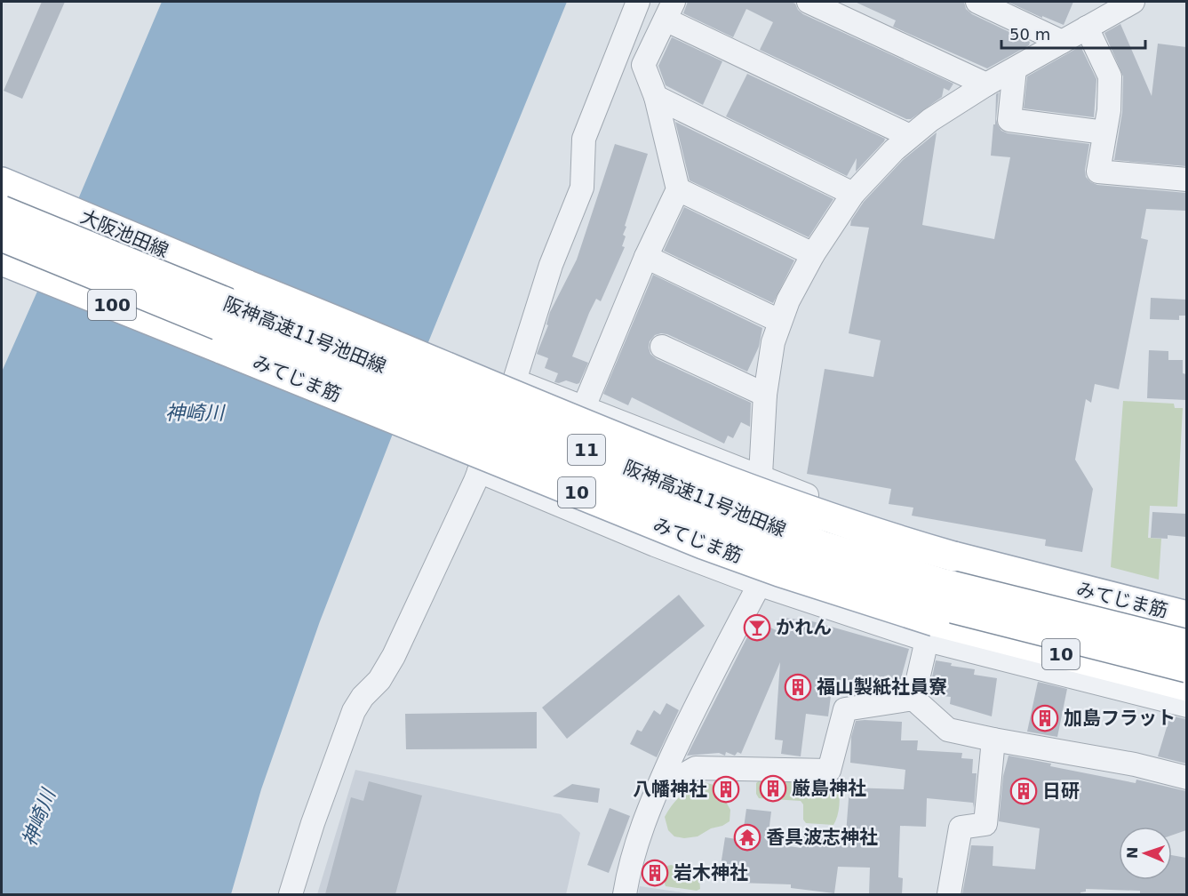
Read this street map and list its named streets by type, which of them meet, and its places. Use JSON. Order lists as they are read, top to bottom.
{
  "streets": {
    "main road": [
      "大阪池田線",
      "100",
      "阪神高速11号池田線",
      "みてじま筋",
      "11",
      "10"
    ]
  },
  "crossings": [
    ["大阪池田線", "みてじま筋"],
    ["100", "みてじま筋"]
  ],
  "water": ["神崎川"],
  "places": {
    "bar": ["かれん"],
    "building": [
      "福山製紙社員寮",
      "加島フラット",
      "厳島神社",
      "八幡神社",
      "日研",
      "岩木神社"
    ],
    "temple": ["香具波志神社"]
  },
  "scale_bar": "50 m",
  "north": "left"
}
